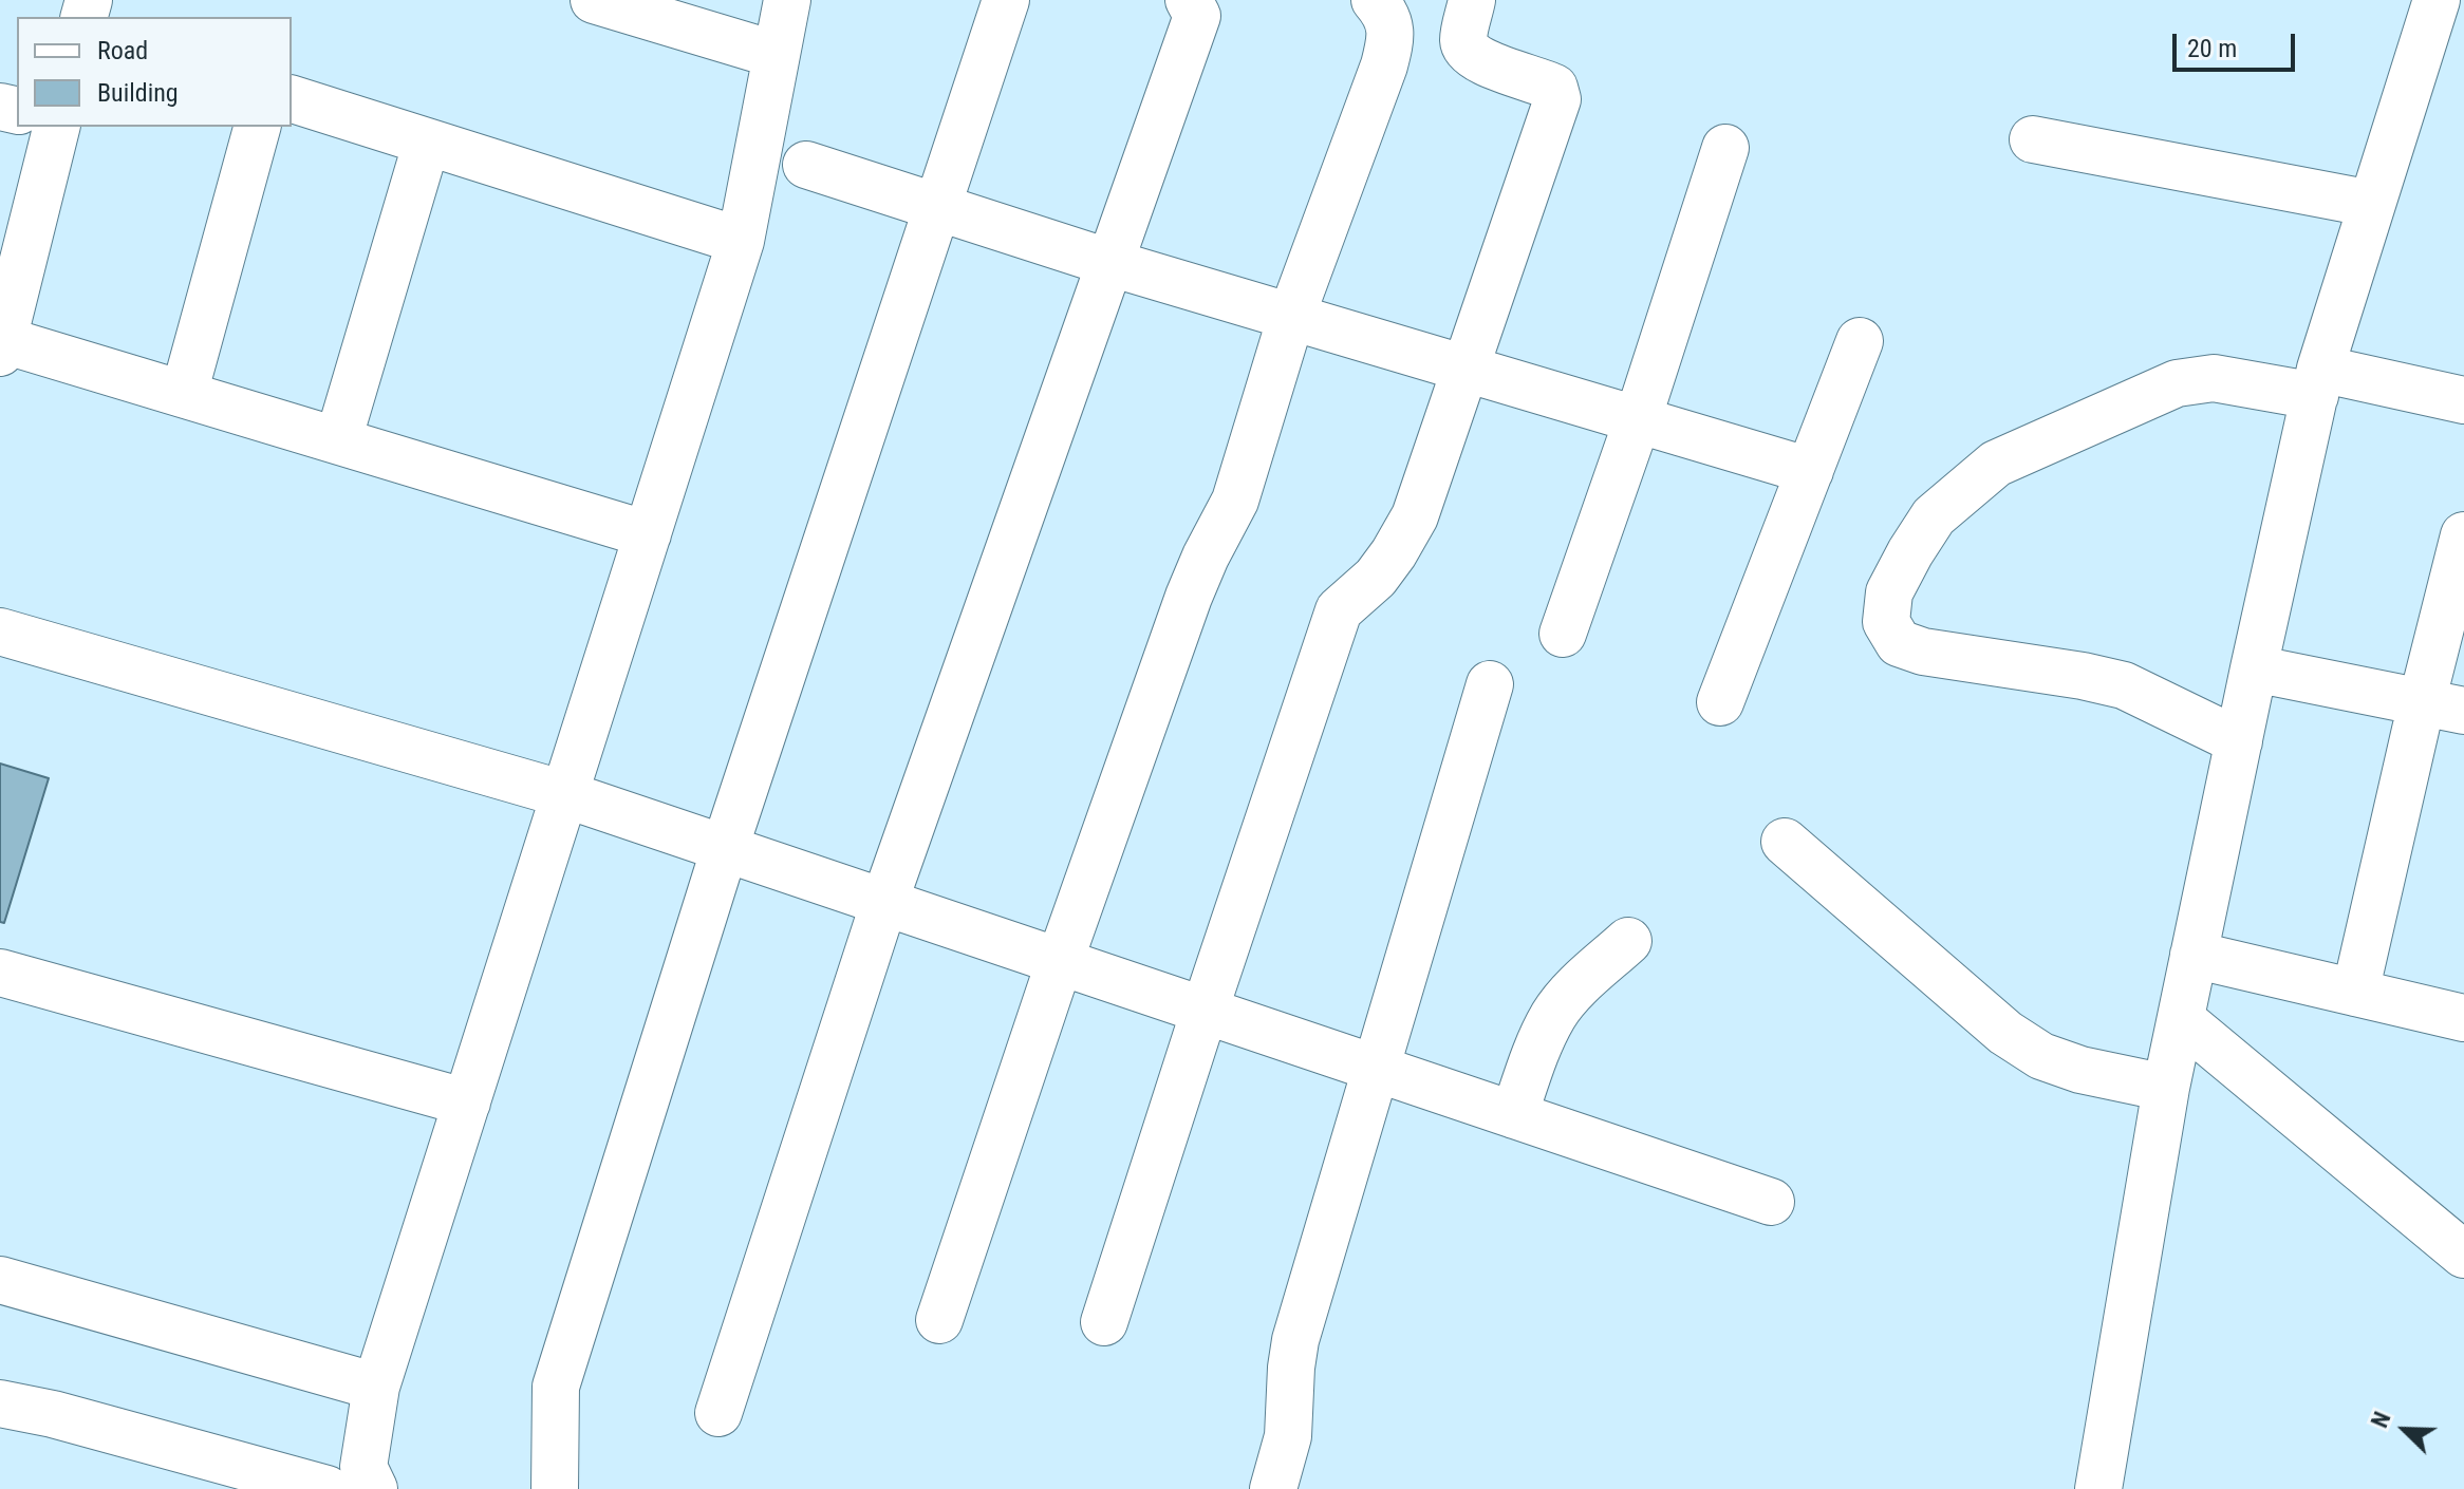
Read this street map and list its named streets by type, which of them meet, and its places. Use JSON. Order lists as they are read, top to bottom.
{
  "legend": ["Road", "Building"],
  "scale_bar": "20 m",
  "north": "top left"
}
